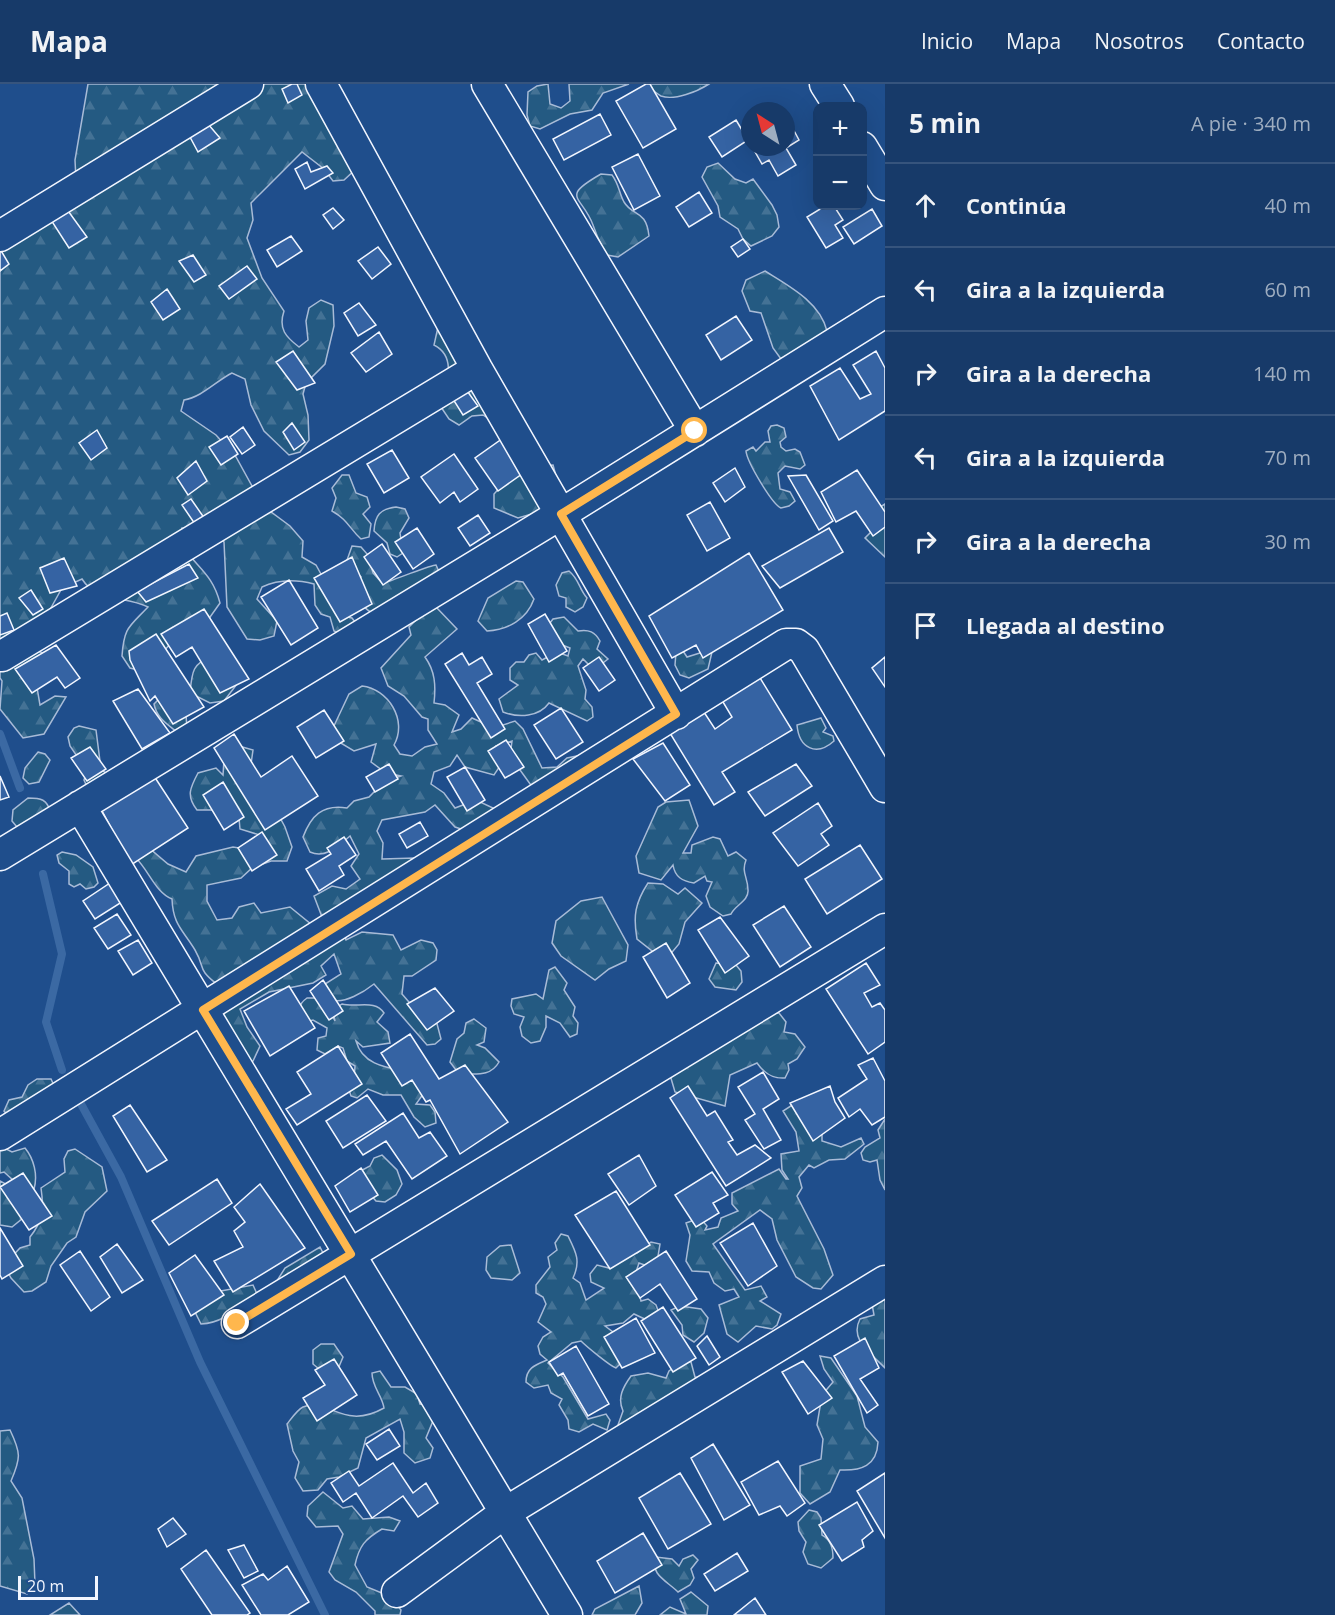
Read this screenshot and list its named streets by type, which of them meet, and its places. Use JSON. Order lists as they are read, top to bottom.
{
  "scale_bar": "20 m",
  "north": "top left",
  "page": {
    "header": "Mapa",
    "nav": [
      "Inicio",
      "Mapa",
      "Nosotros",
      "Contacto"
    ],
    "heading": ["5 min", "A pie · 340 m"],
    "map_buttons": ["+", "−"],
    "list": [
      ["Continúa", "40 m"],
      ["Gira a la izquierda", "60 m"],
      ["Gira a la derecha", "140 m"],
      ["Gira a la izquierda", "70 m"],
      ["Gira a la derecha", "30 m"],
      "Llegada al destino"
    ],
    "scale": "20 m"
  }
}
